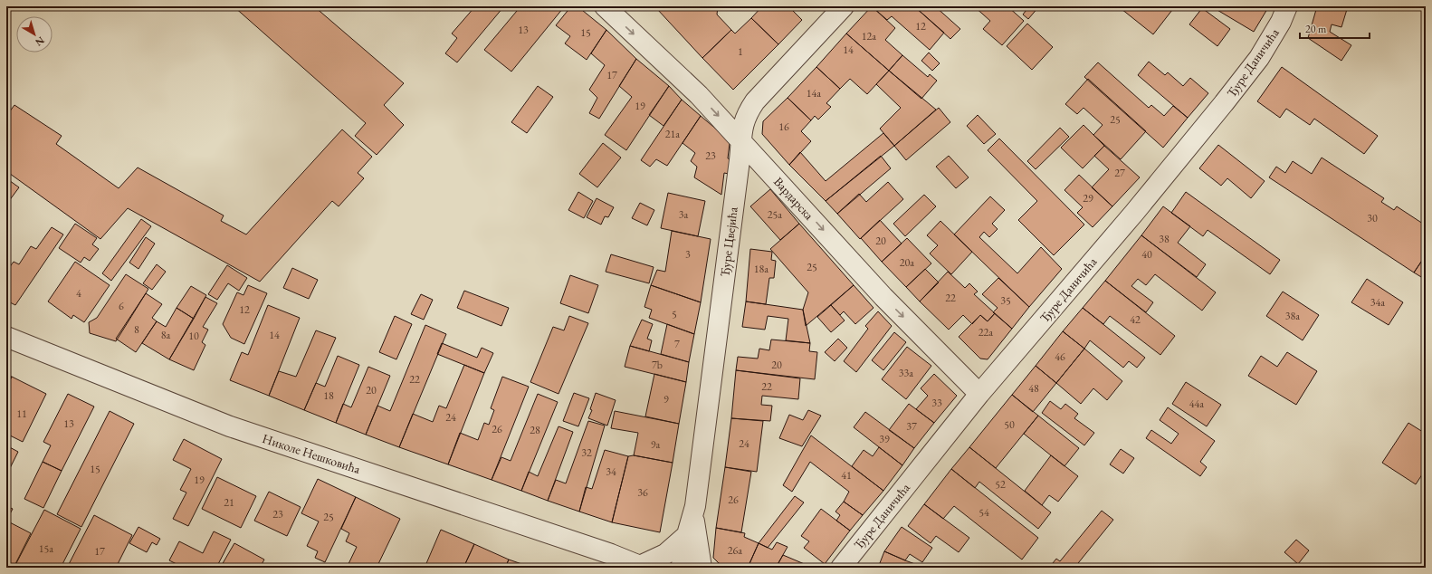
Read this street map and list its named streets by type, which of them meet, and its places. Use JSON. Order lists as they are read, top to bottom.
{
  "streets": {
    "street": [
      "Ђуре Даничића",
      "Вардарска",
      "Ђуре Цвејића",
      "Николе Нешковића"
    ]
  },
  "crossings": [
    ["Ђуре Даничића", "Вардарска"],
    ["Вардарска", "Ђуре Цвејића"]
  ],
  "one_way": ["Вардарска"],
  "house_numbers": [
    "12",
    "13",
    "15",
    "12a",
    "14",
    "1",
    "17",
    "14a",
    "19",
    "25",
    "16",
    "21a",
    "23",
    "27",
    "29",
    "3a",
    "25a",
    "30",
    "38",
    "20",
    "3",
    "40",
    "20a",
    "25",
    "18a",
    "4",
    "22",
    "35",
    "34a",
    "6",
    "12",
    "5",
    "38a",
    "42",
    "8",
    "22a",
    "8a",
    "14",
    "10",
    "7",
    "46",
    "7b",
    "20",
    "33a",
    "22",
    "22",
    "48",
    "20",
    "18",
    "9",
    "33",
    "44a",
    "11",
    "24",
    "13",
    "50",
    "37",
    "26",
    "28",
    "39",
    "24",
    "9a",
    "32",
    "15",
    "34",
    "41",
    "19",
    "52",
    "36",
    "26",
    "21",
    "54",
    "23",
    "25",
    "15a",
    "26a",
    "17"
  ],
  "scale_bar": "20 m",
  "north": "bottom right"
}
